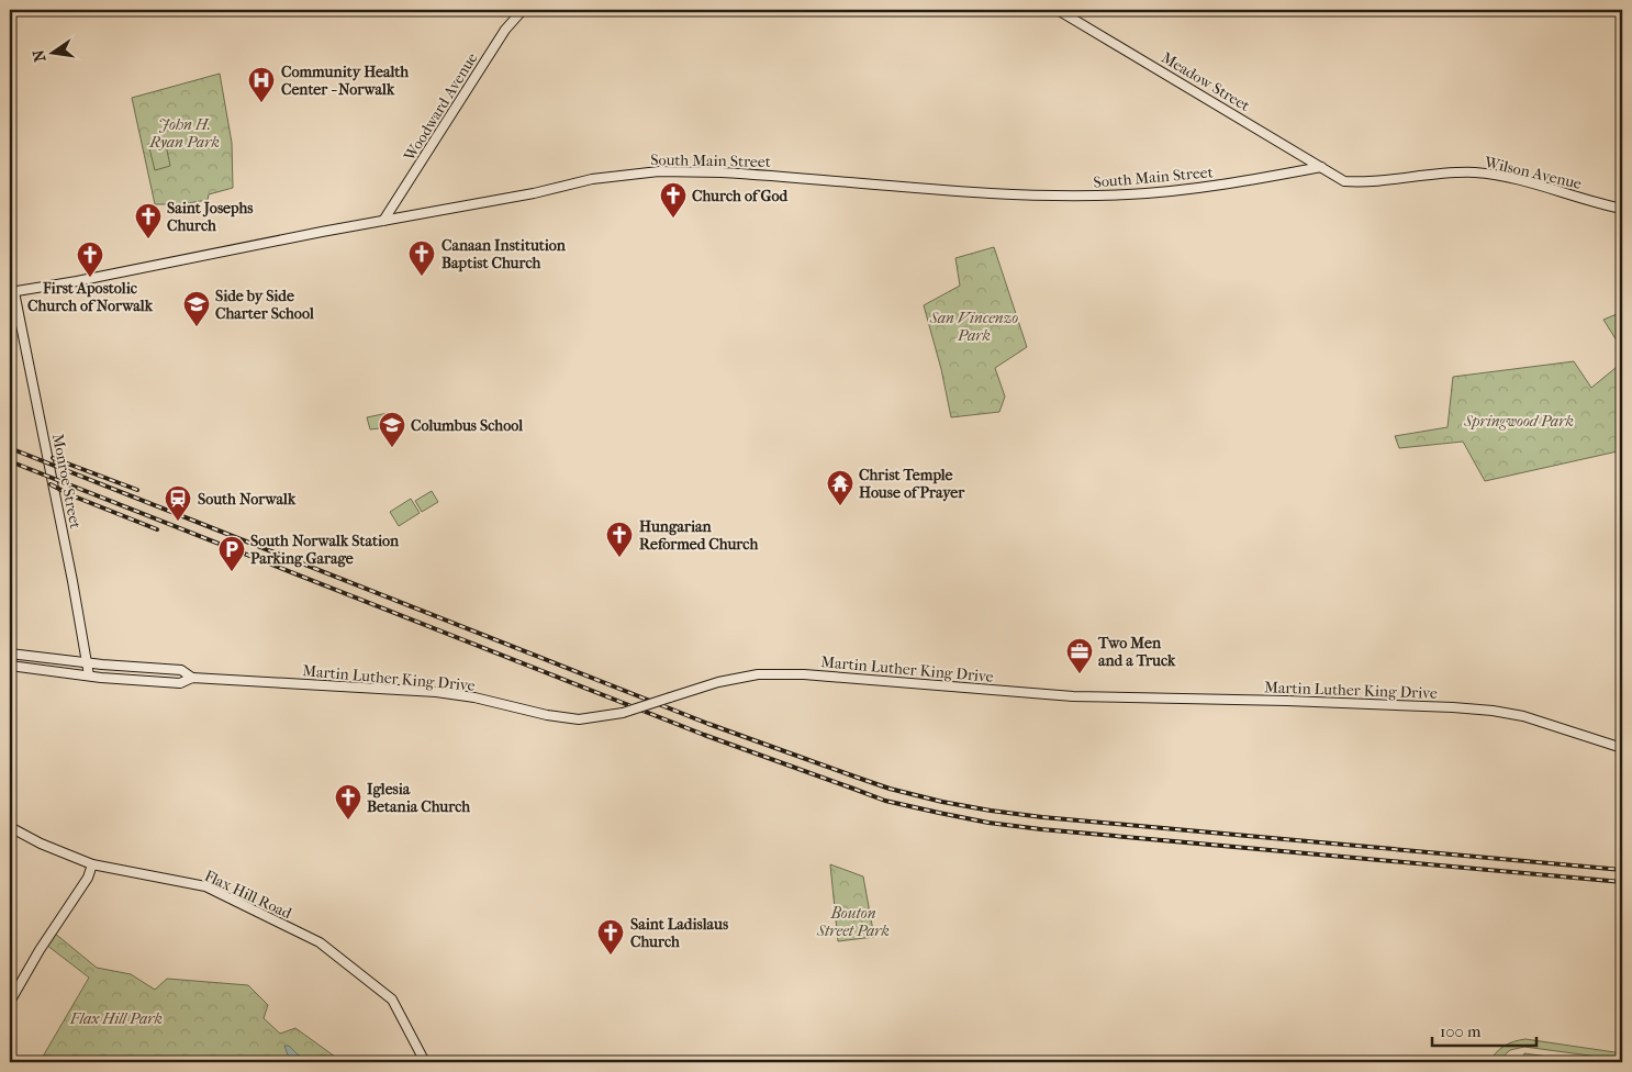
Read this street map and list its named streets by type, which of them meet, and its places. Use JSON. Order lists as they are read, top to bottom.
{
  "streets": {
    "main road": [
      "Meadow Street",
      "Woodward Avenue",
      "South Main Street",
      "Wilson Avenue",
      "Monroe Street",
      "Martin Luther King Drive",
      "Flax Hill Road"
    ]
  },
  "crossings": [
    ["Meadow Street", "South Main Street"],
    ["Meadow Street", "Wilson Avenue"],
    ["Woodward Avenue", "South Main Street"],
    ["South Main Street", "Monroe Street"],
    ["Monroe Street", "Martin Luther King Drive"]
  ],
  "parks": [
    "John H. Ryan Park",
    "San Vincenzo Park",
    "Springwood Park",
    "Bouton Street Park",
    "Flax Hill Park"
  ],
  "places": {
    "hospital": ["Community Health Center - Norwalk"],
    "church": [
      "Church of God",
      "Saint Josephs Church",
      "Canaan Institution Baptist Church",
      "First Apostolic Church of Norwalk",
      "Hungarian Reformed Church",
      "Iglesia Betania Church",
      "Saint Ladislaus Church"
    ],
    "school or university": ["Side by Side Charter School", "Columbus School"],
    "temple": ["Christ Temple House of Prayer"],
    "station": ["South Norwalk"],
    "parking": ["South Norwalk Station Parking Garage"],
    "office": ["Two Men and a Truck"]
  },
  "scale_bar": "100 m",
  "north": "left"
}
